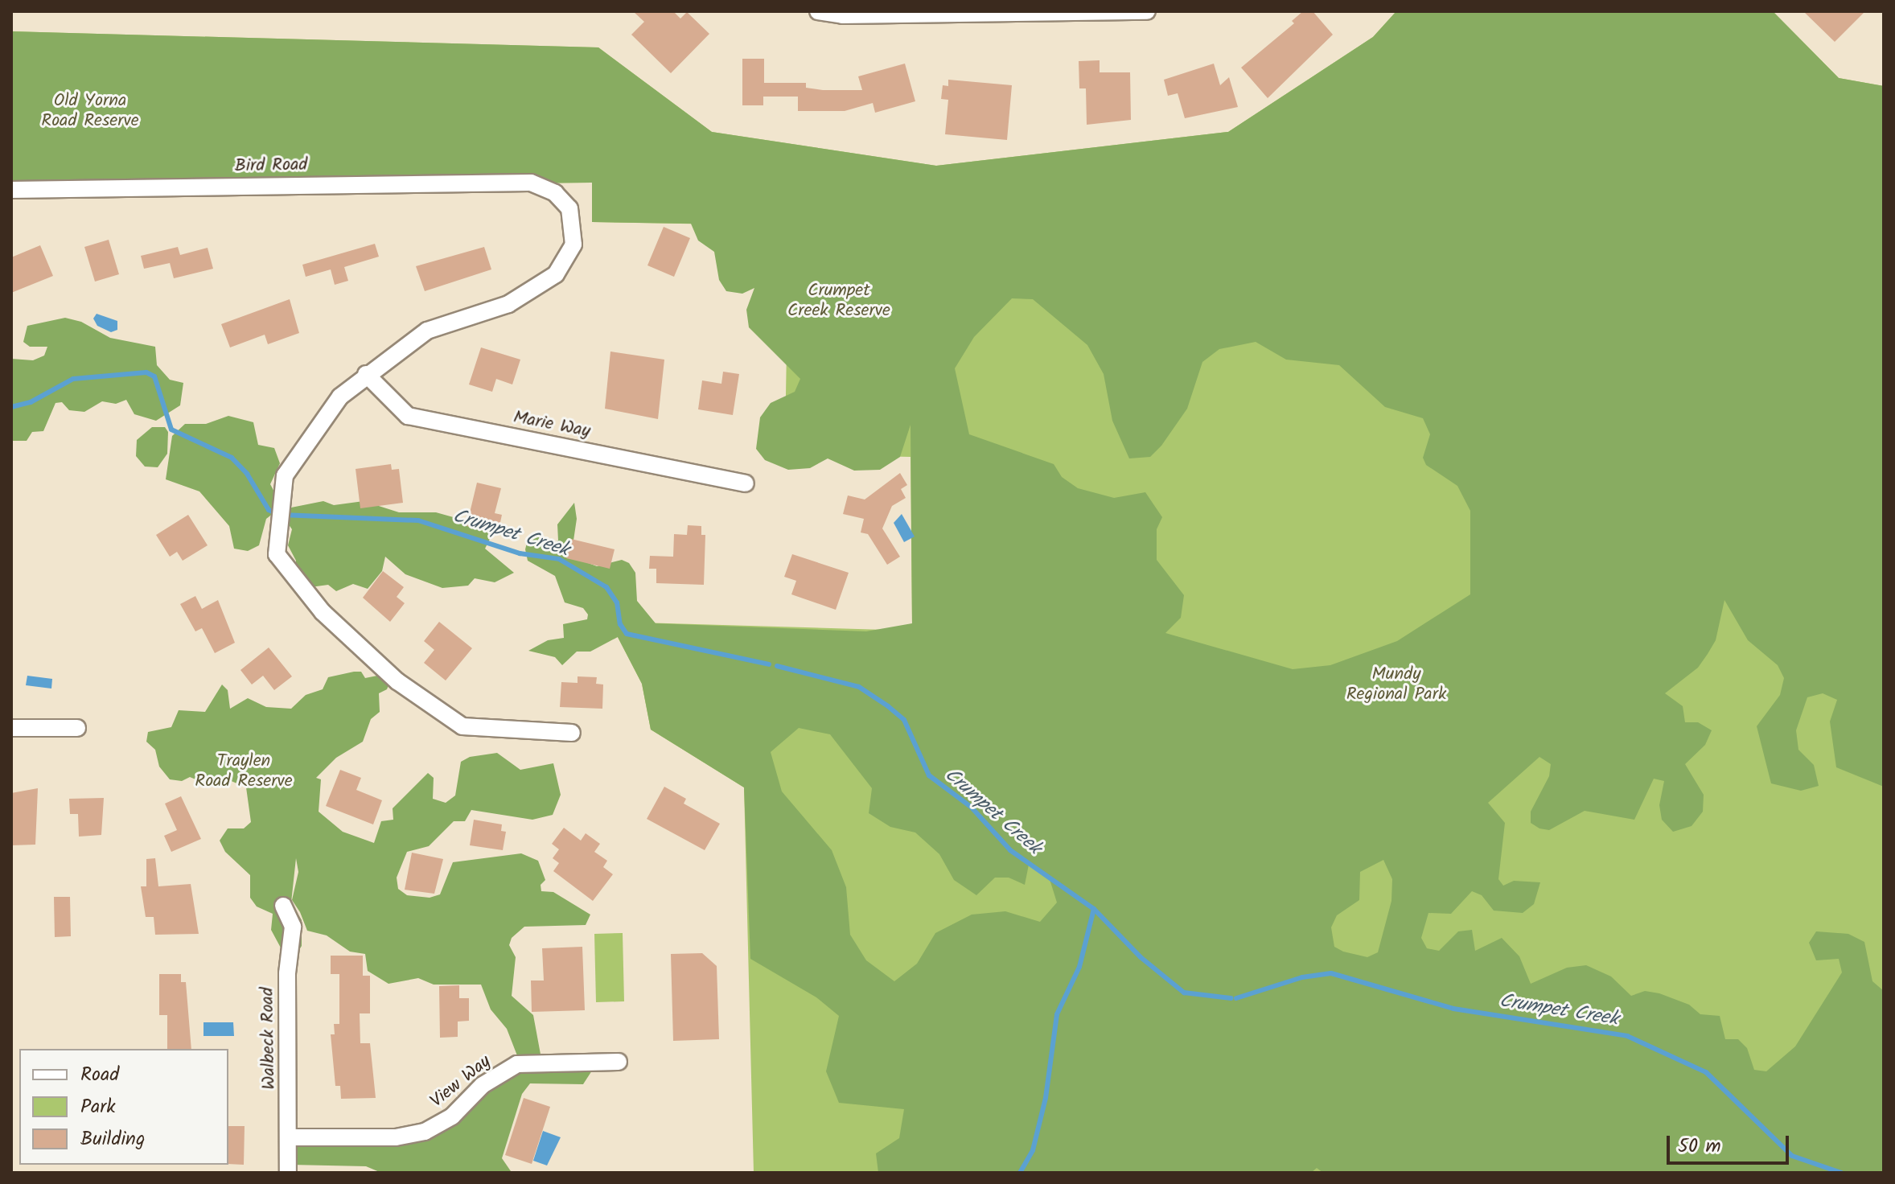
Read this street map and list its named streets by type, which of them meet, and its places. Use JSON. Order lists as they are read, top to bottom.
{
  "streets": {
    "street": [
      "Bird Road",
      "Marie Way",
      "Walbeck Road",
      "View Way"
    ]
  },
  "crossings": [
    ["Bird Road", "Marie Way"],
    ["Walbeck Road", "View Way"]
  ],
  "water": ["Crumpet Creek"],
  "parks": [
    "Old Yorna Road Reserve",
    "Crumpet Creek Reserve",
    "Mundy Regional Park",
    "Traylen Road Reserve"
  ],
  "legend": ["Road", "Park", "Building"],
  "scale_bar": "50 m"
}
